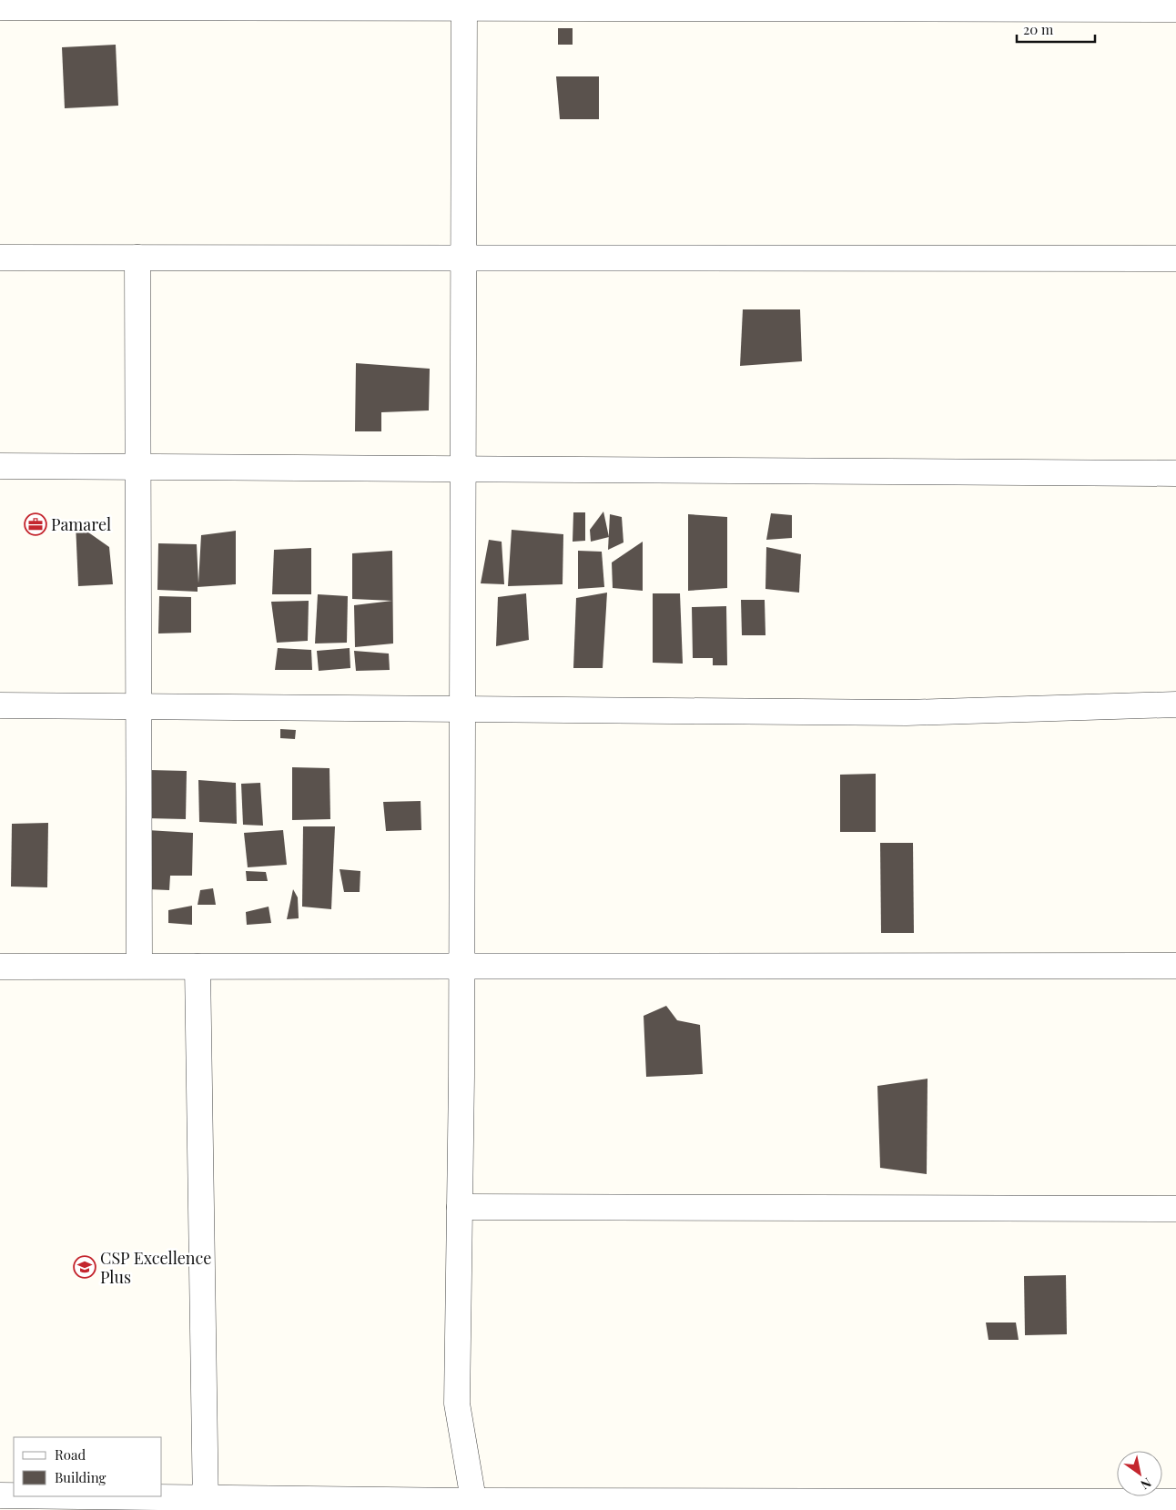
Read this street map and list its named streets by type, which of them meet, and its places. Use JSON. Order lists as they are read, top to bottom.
{
  "places": {
    "office": ["Pamarel"],
    "school or university": ["CSP Excellence Plus"]
  },
  "legend": ["Road", "Building"],
  "scale_bar": "20 m",
  "north": "bottom right"
}
